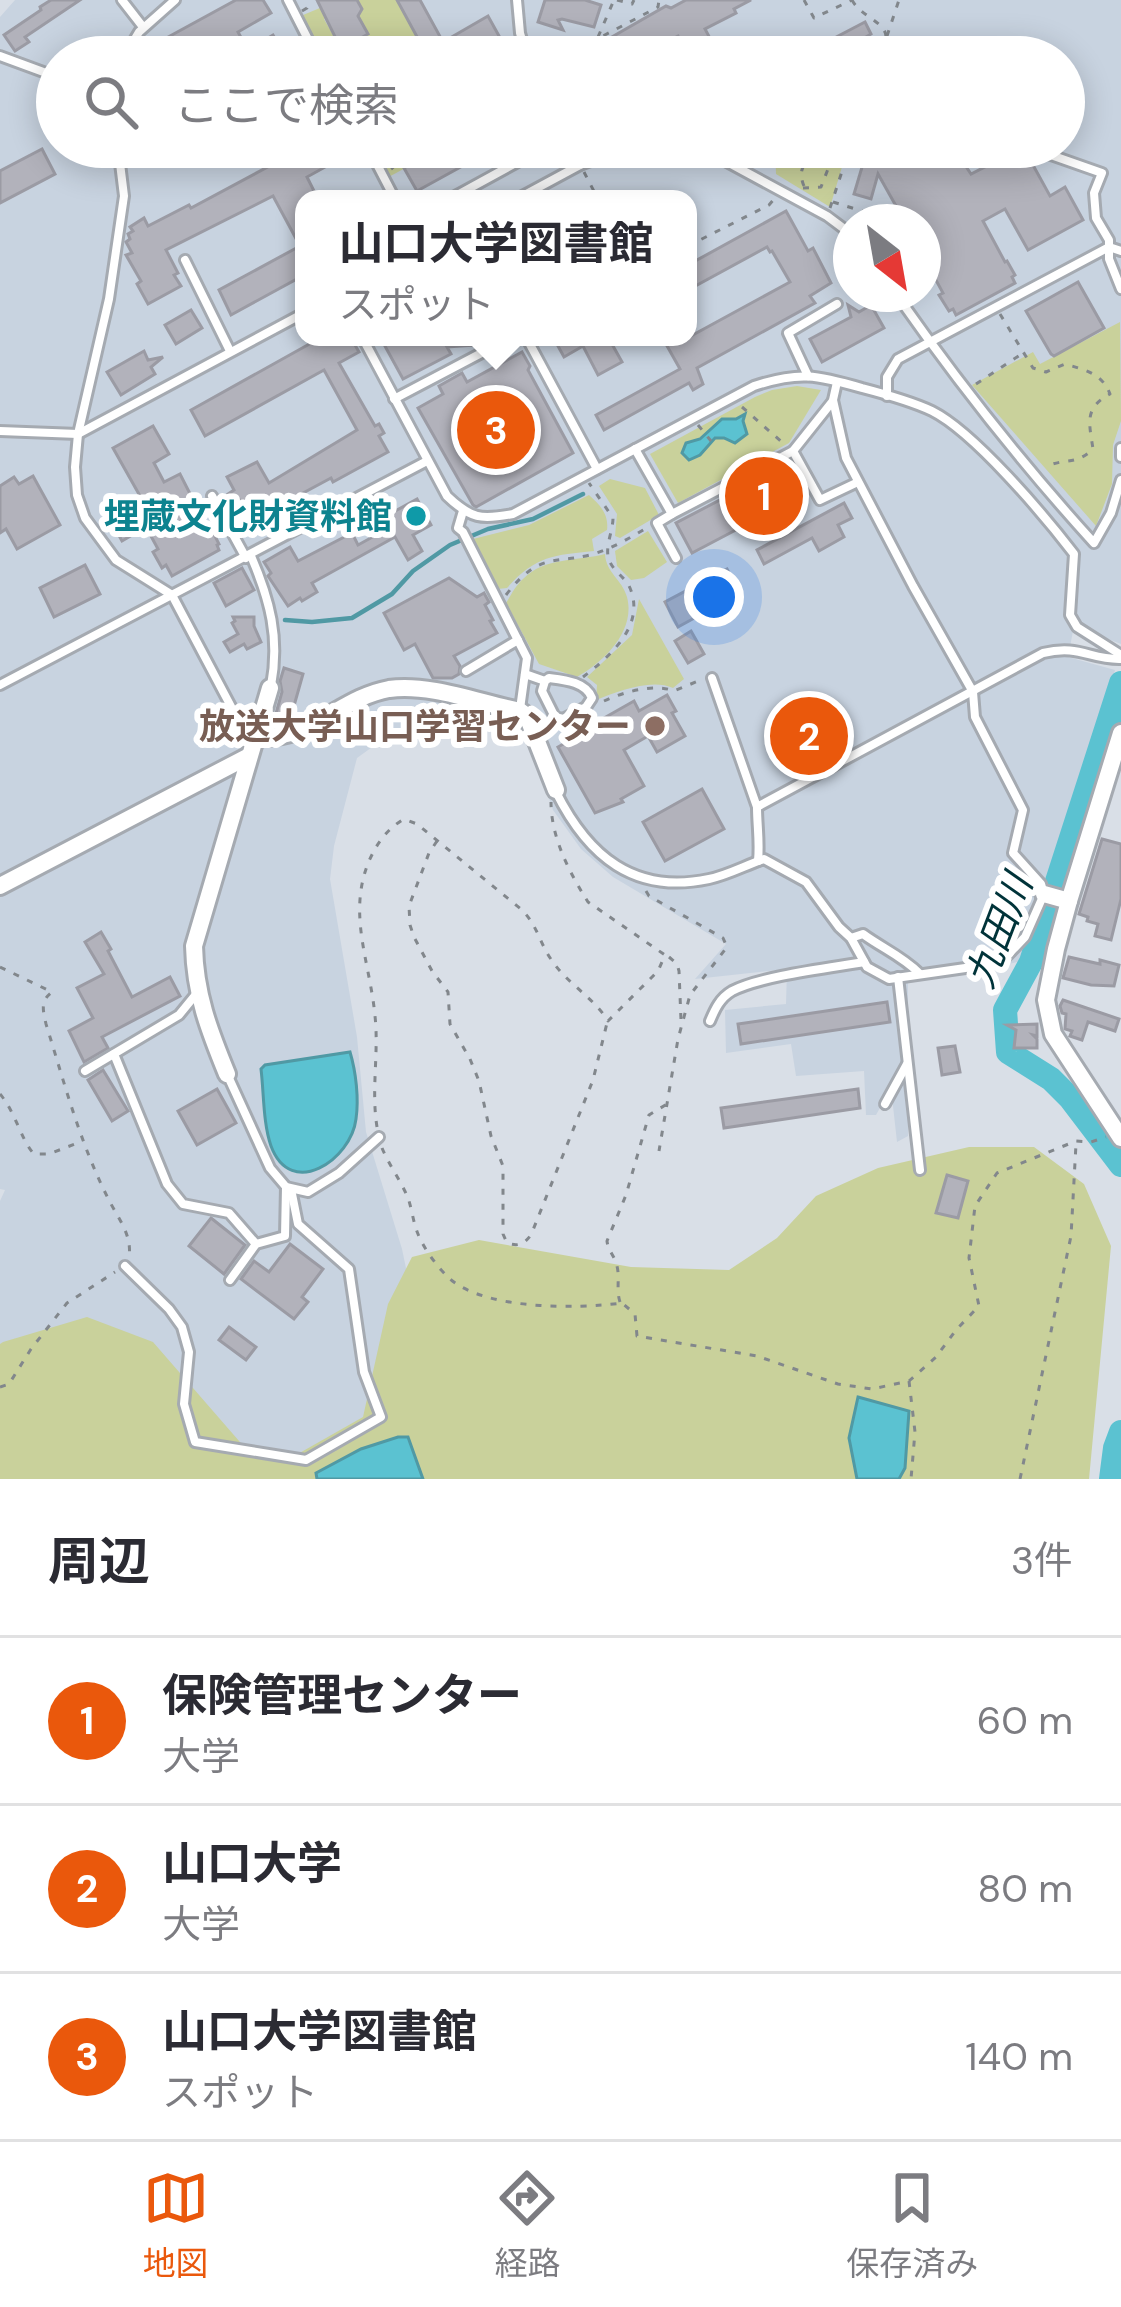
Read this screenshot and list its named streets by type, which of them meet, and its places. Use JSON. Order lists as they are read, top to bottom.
{
  "water": ["九田川"],
  "places": ["埋蔵文化財資料館", "放送大学山口学習センター"],
  "north": "bottom right",
  "page": {
    "search": "ここで検索",
    "popup": ["山口大学図書館", "スポット"],
    "pins": ["3", "1", "2"],
    "heading": ["周辺", "3件"],
    "list": [
      {
        "mark": "1",
        "name": "保険管理センター",
        "note": "大学",
        "value": "60 m"
      },
      {
        "mark": "2",
        "name": "山口大学",
        "note": "大学",
        "value": "80 m"
      },
      {
        "mark": "3",
        "name": "山口大学図書館",
        "note": "スポット",
        "value": "140 m"
      }
    ],
    "nav": ["地図", "経路", "保存済み"]
  }
}
